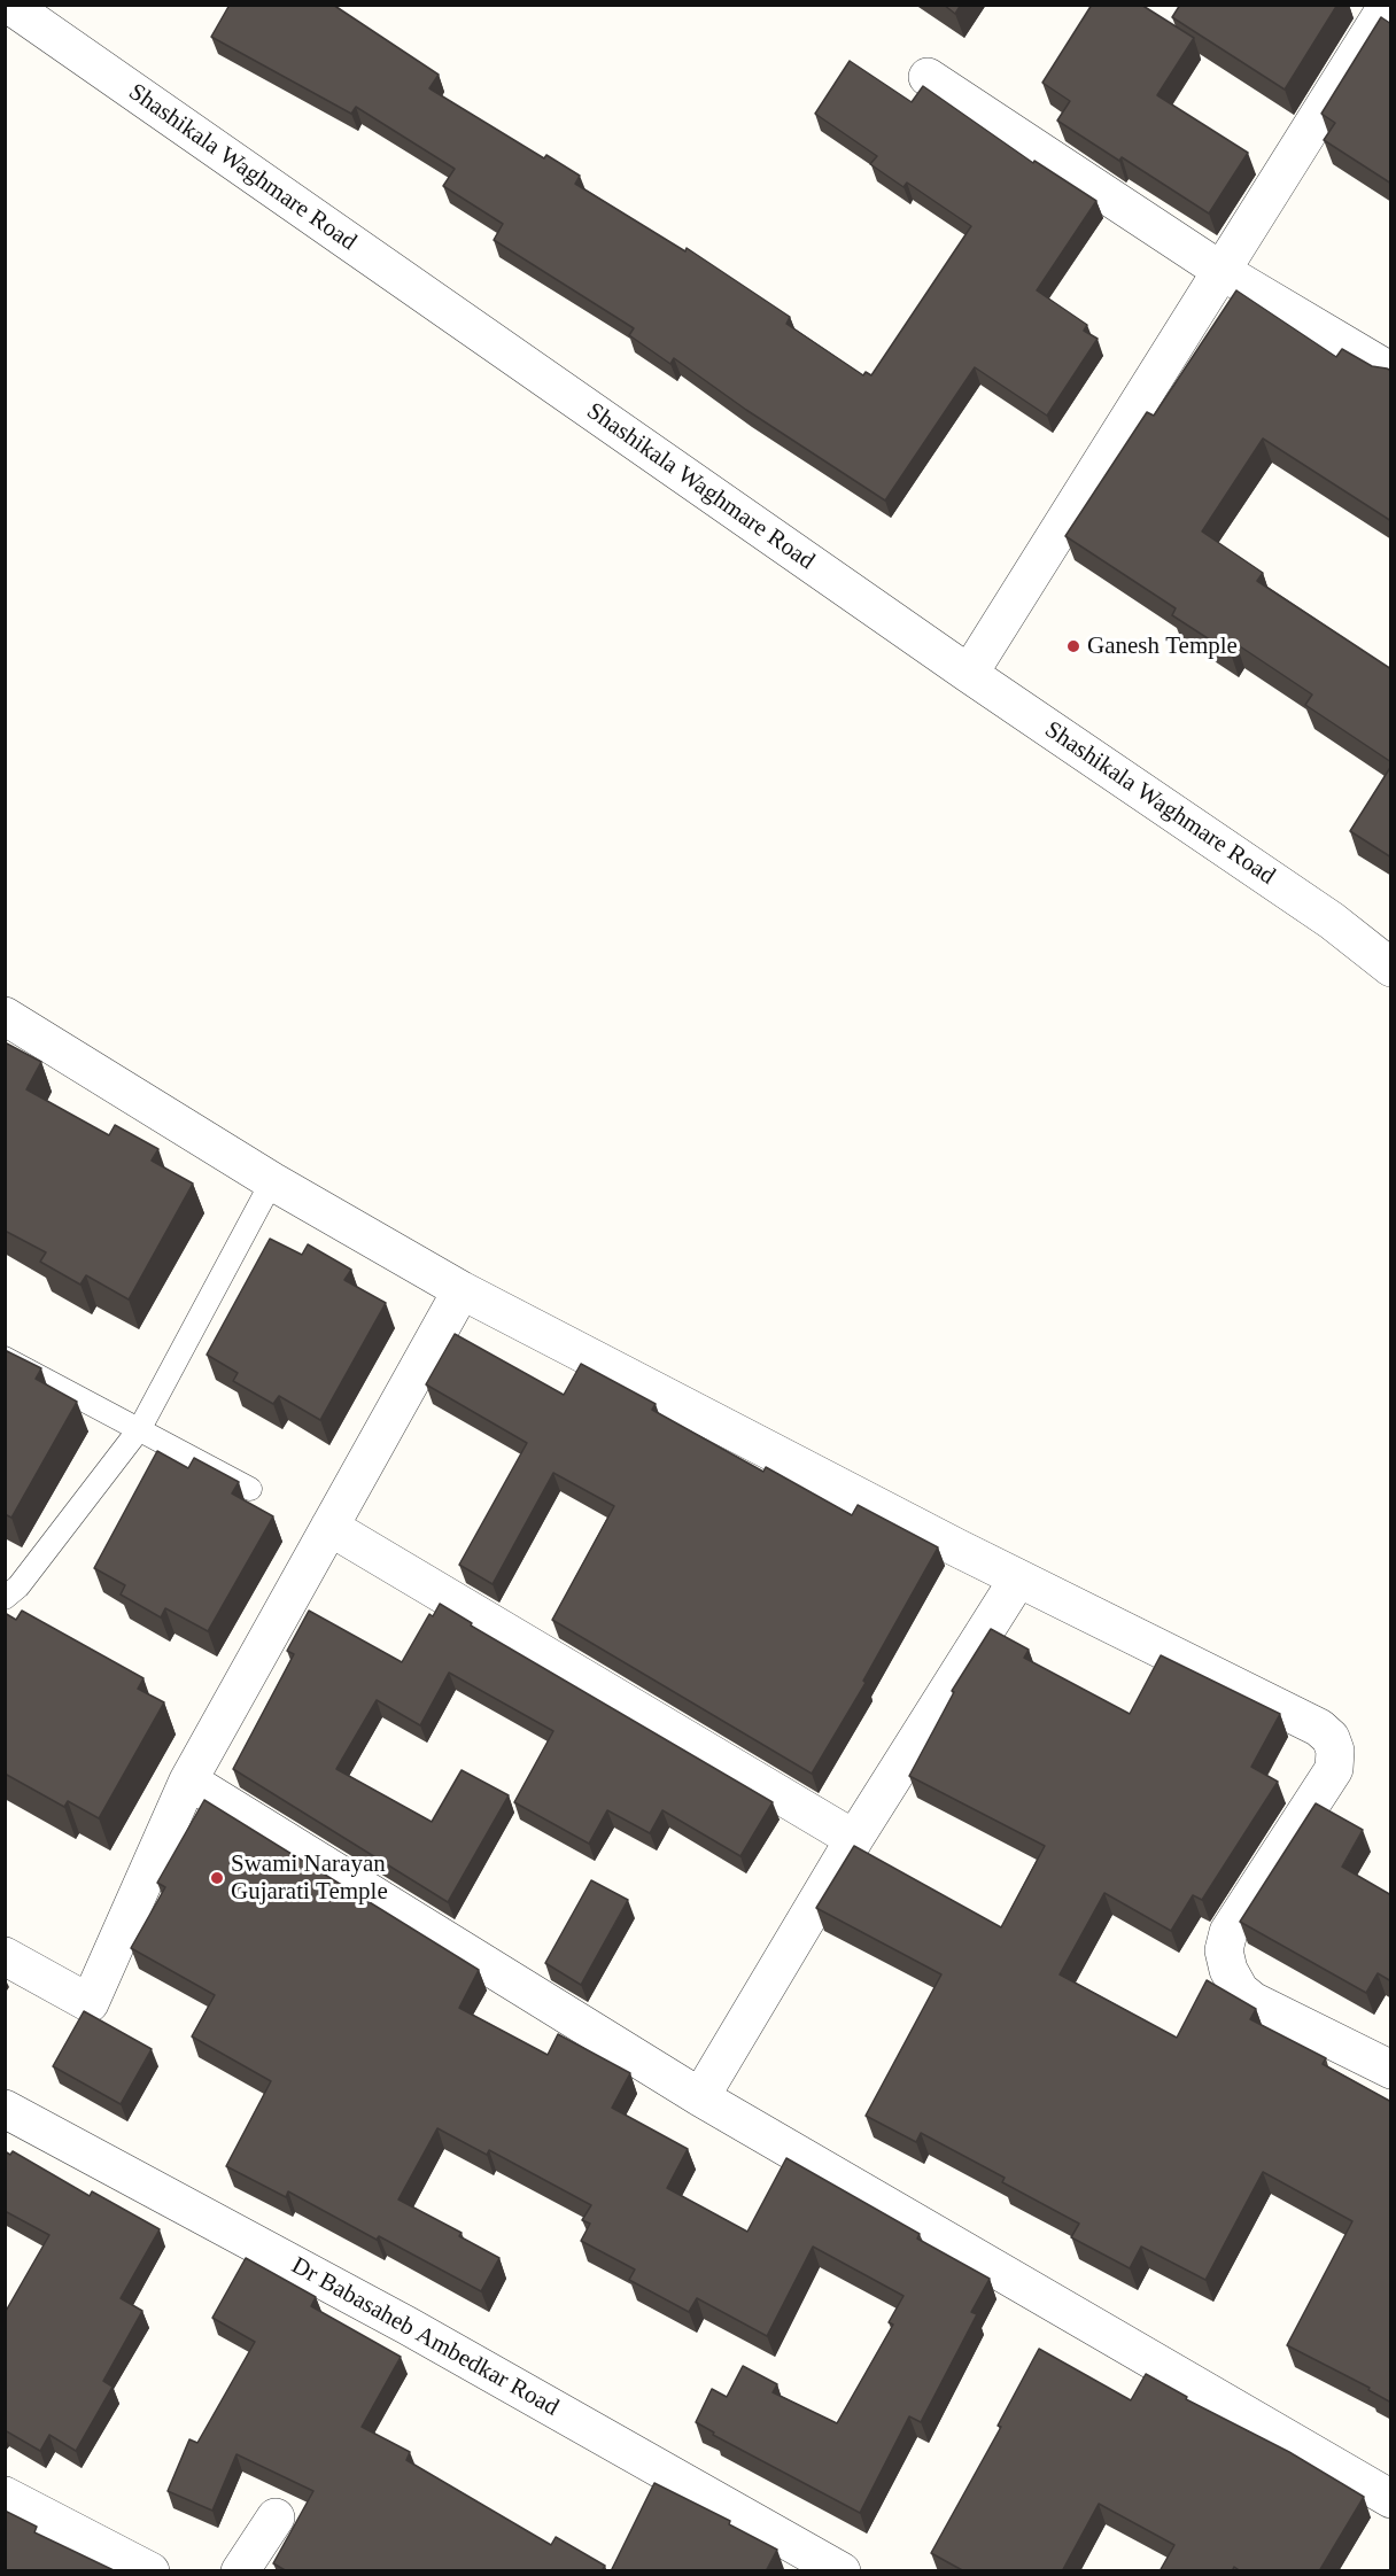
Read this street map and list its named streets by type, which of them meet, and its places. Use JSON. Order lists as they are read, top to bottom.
{
  "streets": {
    "street": ["Shashikala Waghmare Road", "Dr Babasaheb Ambedkar Road"]
  },
  "places": ["Ganesh Temple", "Swami Narayan Gujarati Temple"]
}
